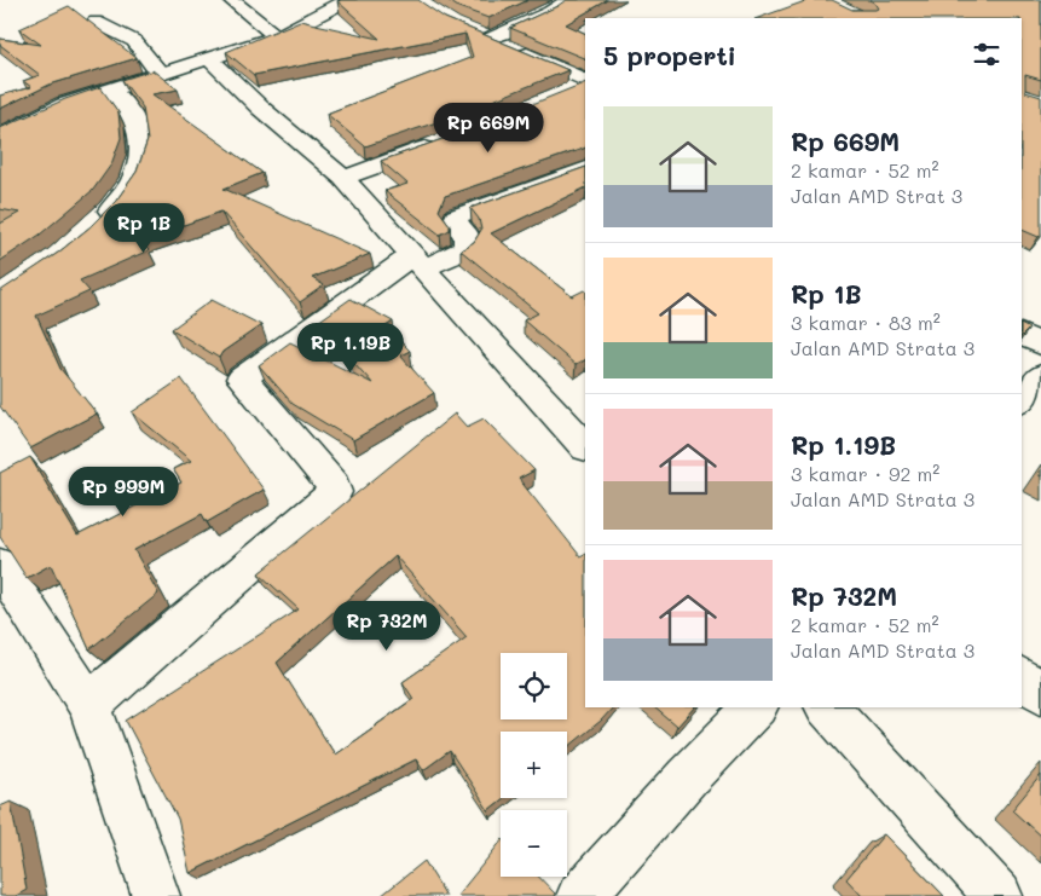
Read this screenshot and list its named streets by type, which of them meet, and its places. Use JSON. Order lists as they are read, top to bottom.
{
  "page": {
    "heading": "5 properti",
    "list": [
      {
        "name": "Rp 669M",
        "note": "2 kamar · 52 m² · Jalan AMD Strat 3"
      },
      {
        "name": "Rp 1B",
        "note": "3 kamar · 83 m² · Jalan AMD Strata 3"
      },
      {
        "name": "Rp 1.19B",
        "note": "3 kamar · 92 m² · Jalan AMD Strata 3"
      },
      {
        "name": "Rp 732M",
        "note": "2 kamar · 52 m² · Jalan AMD Strata 3"
      }
    ],
    "price": [
      "Rp 669M",
      "Rp 1B",
      "Rp 1.19B",
      "Rp 999M",
      "Rp 732M"
    ],
    "map_buttons": ["+", "−"]
  }
}
